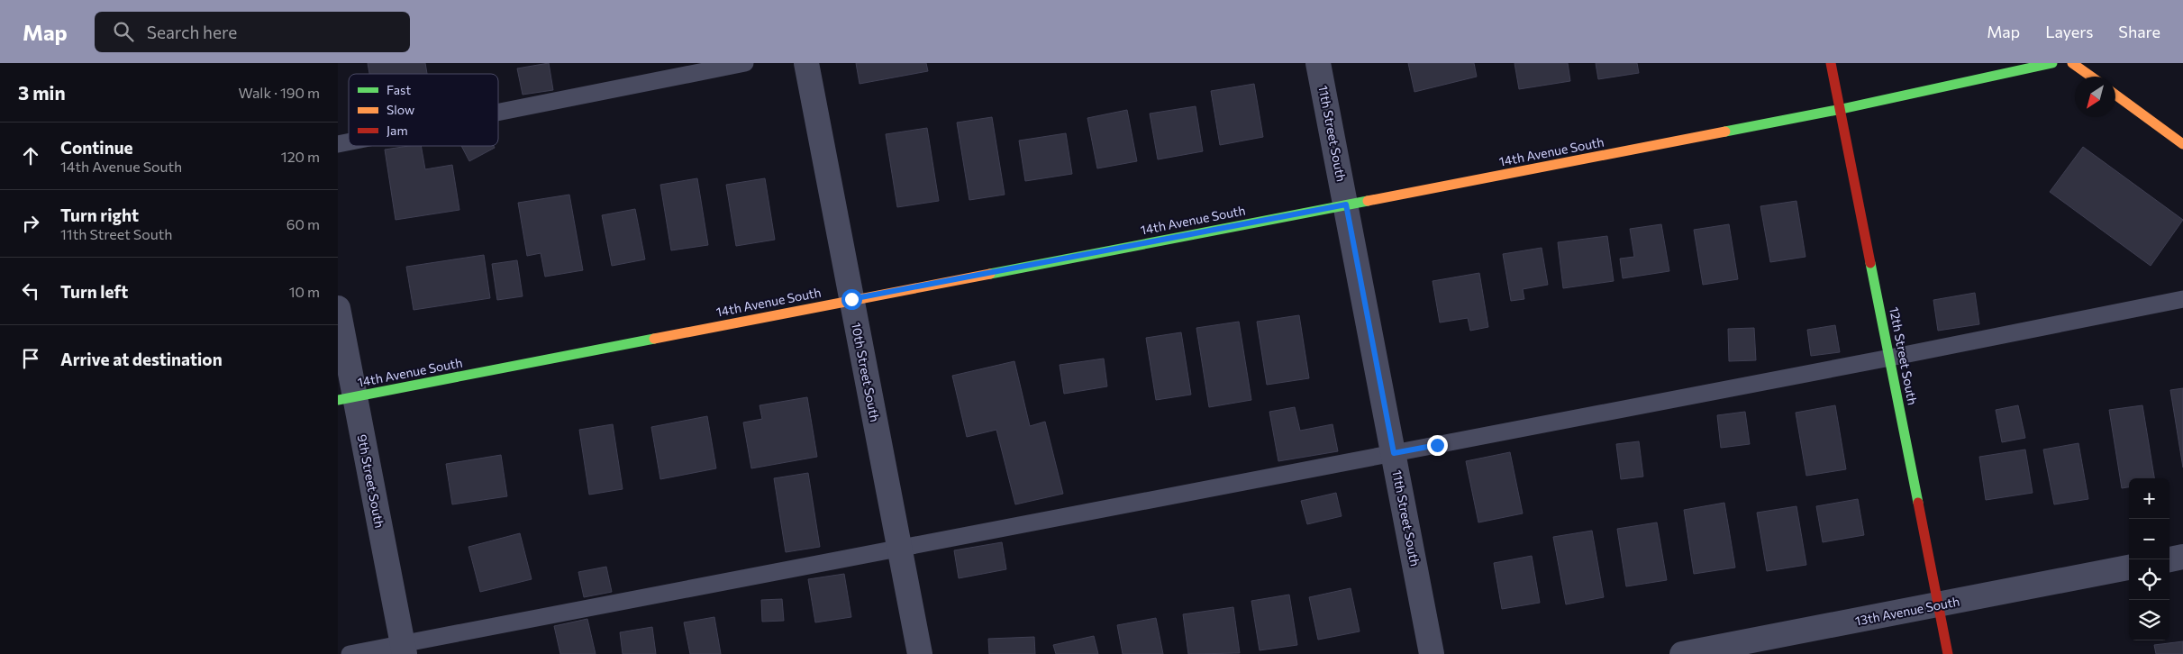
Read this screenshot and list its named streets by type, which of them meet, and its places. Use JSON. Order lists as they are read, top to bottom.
{
  "streets": {
    "street": [
      "11th Street South",
      "14th Avenue South",
      "12th Street South",
      "10th Street South",
      "9th Street South",
      "13th Avenue South"
    ]
  },
  "crossings": [
    ["11th Street South", "14th Avenue South"],
    ["14th Avenue South", "12th Street South"],
    ["14th Avenue South", "10th Street South"],
    ["14th Avenue South", "9th Street South"],
    ["12th Street South", "13th Avenue South"]
  ],
  "legend": ["Fast", "Slow", "Jam"],
  "north": "bottom left",
  "page": {
    "header": "Map",
    "search": "Search here",
    "nav": ["Map", "Layers", "Share"],
    "heading": ["3 min", "Walk · 190 m"],
    "list": [
      ["Continue", "14th Avenue South", "120 m"],
      ["Turn right", "11th Street South", "60 m"],
      ["Turn left", "10 m"],
      "Arrive at destination"
    ],
    "map_buttons": ["+", "−"]
  }
}
